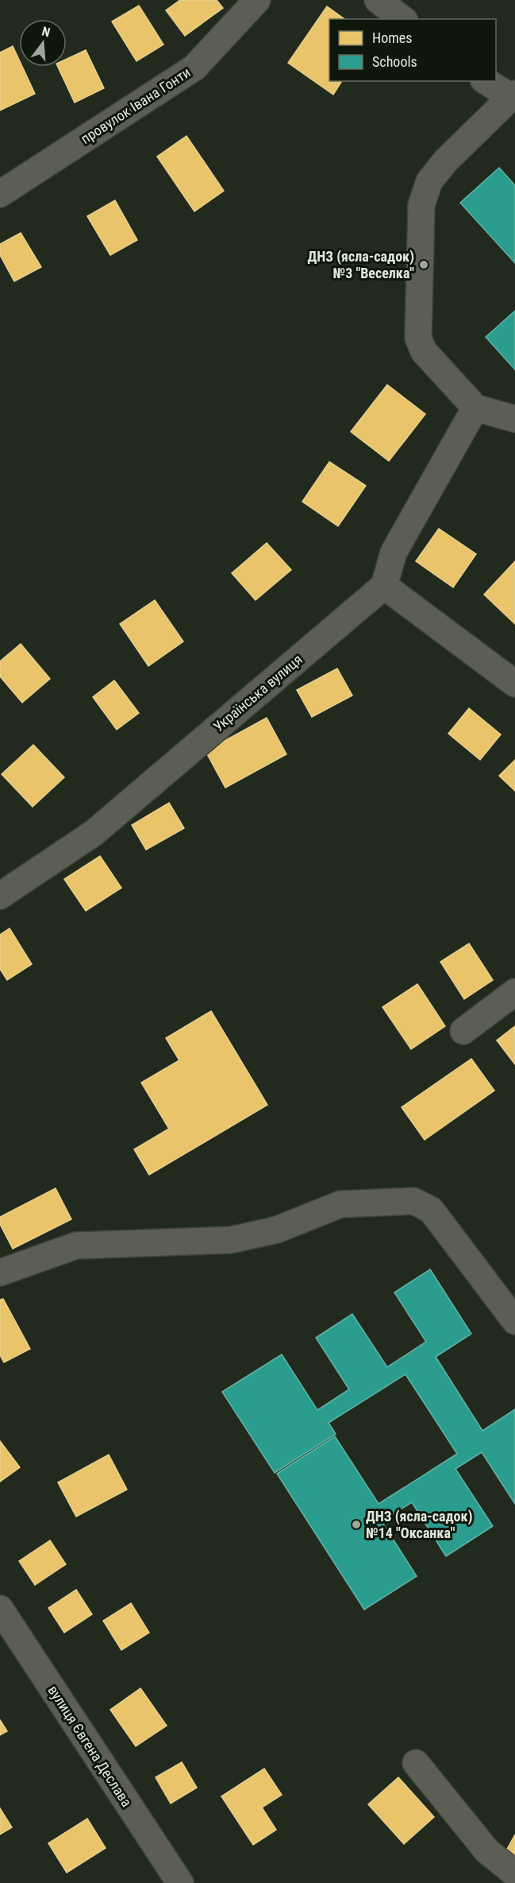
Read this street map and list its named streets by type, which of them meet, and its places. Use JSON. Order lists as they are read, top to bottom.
{
  "streets": {
    "street": ["провулок Івана Гонти", "Українська вулиця", "вулиця Євгена Деслава"]
  },
  "places": ["ДНЗ (ясла-садок) №3 \"Веселка\"", "ДНЗ (ясла-садок) №14 \"Оксанка\""],
  "legend": ["Homes", "Schools"],
  "north": "top"
}
